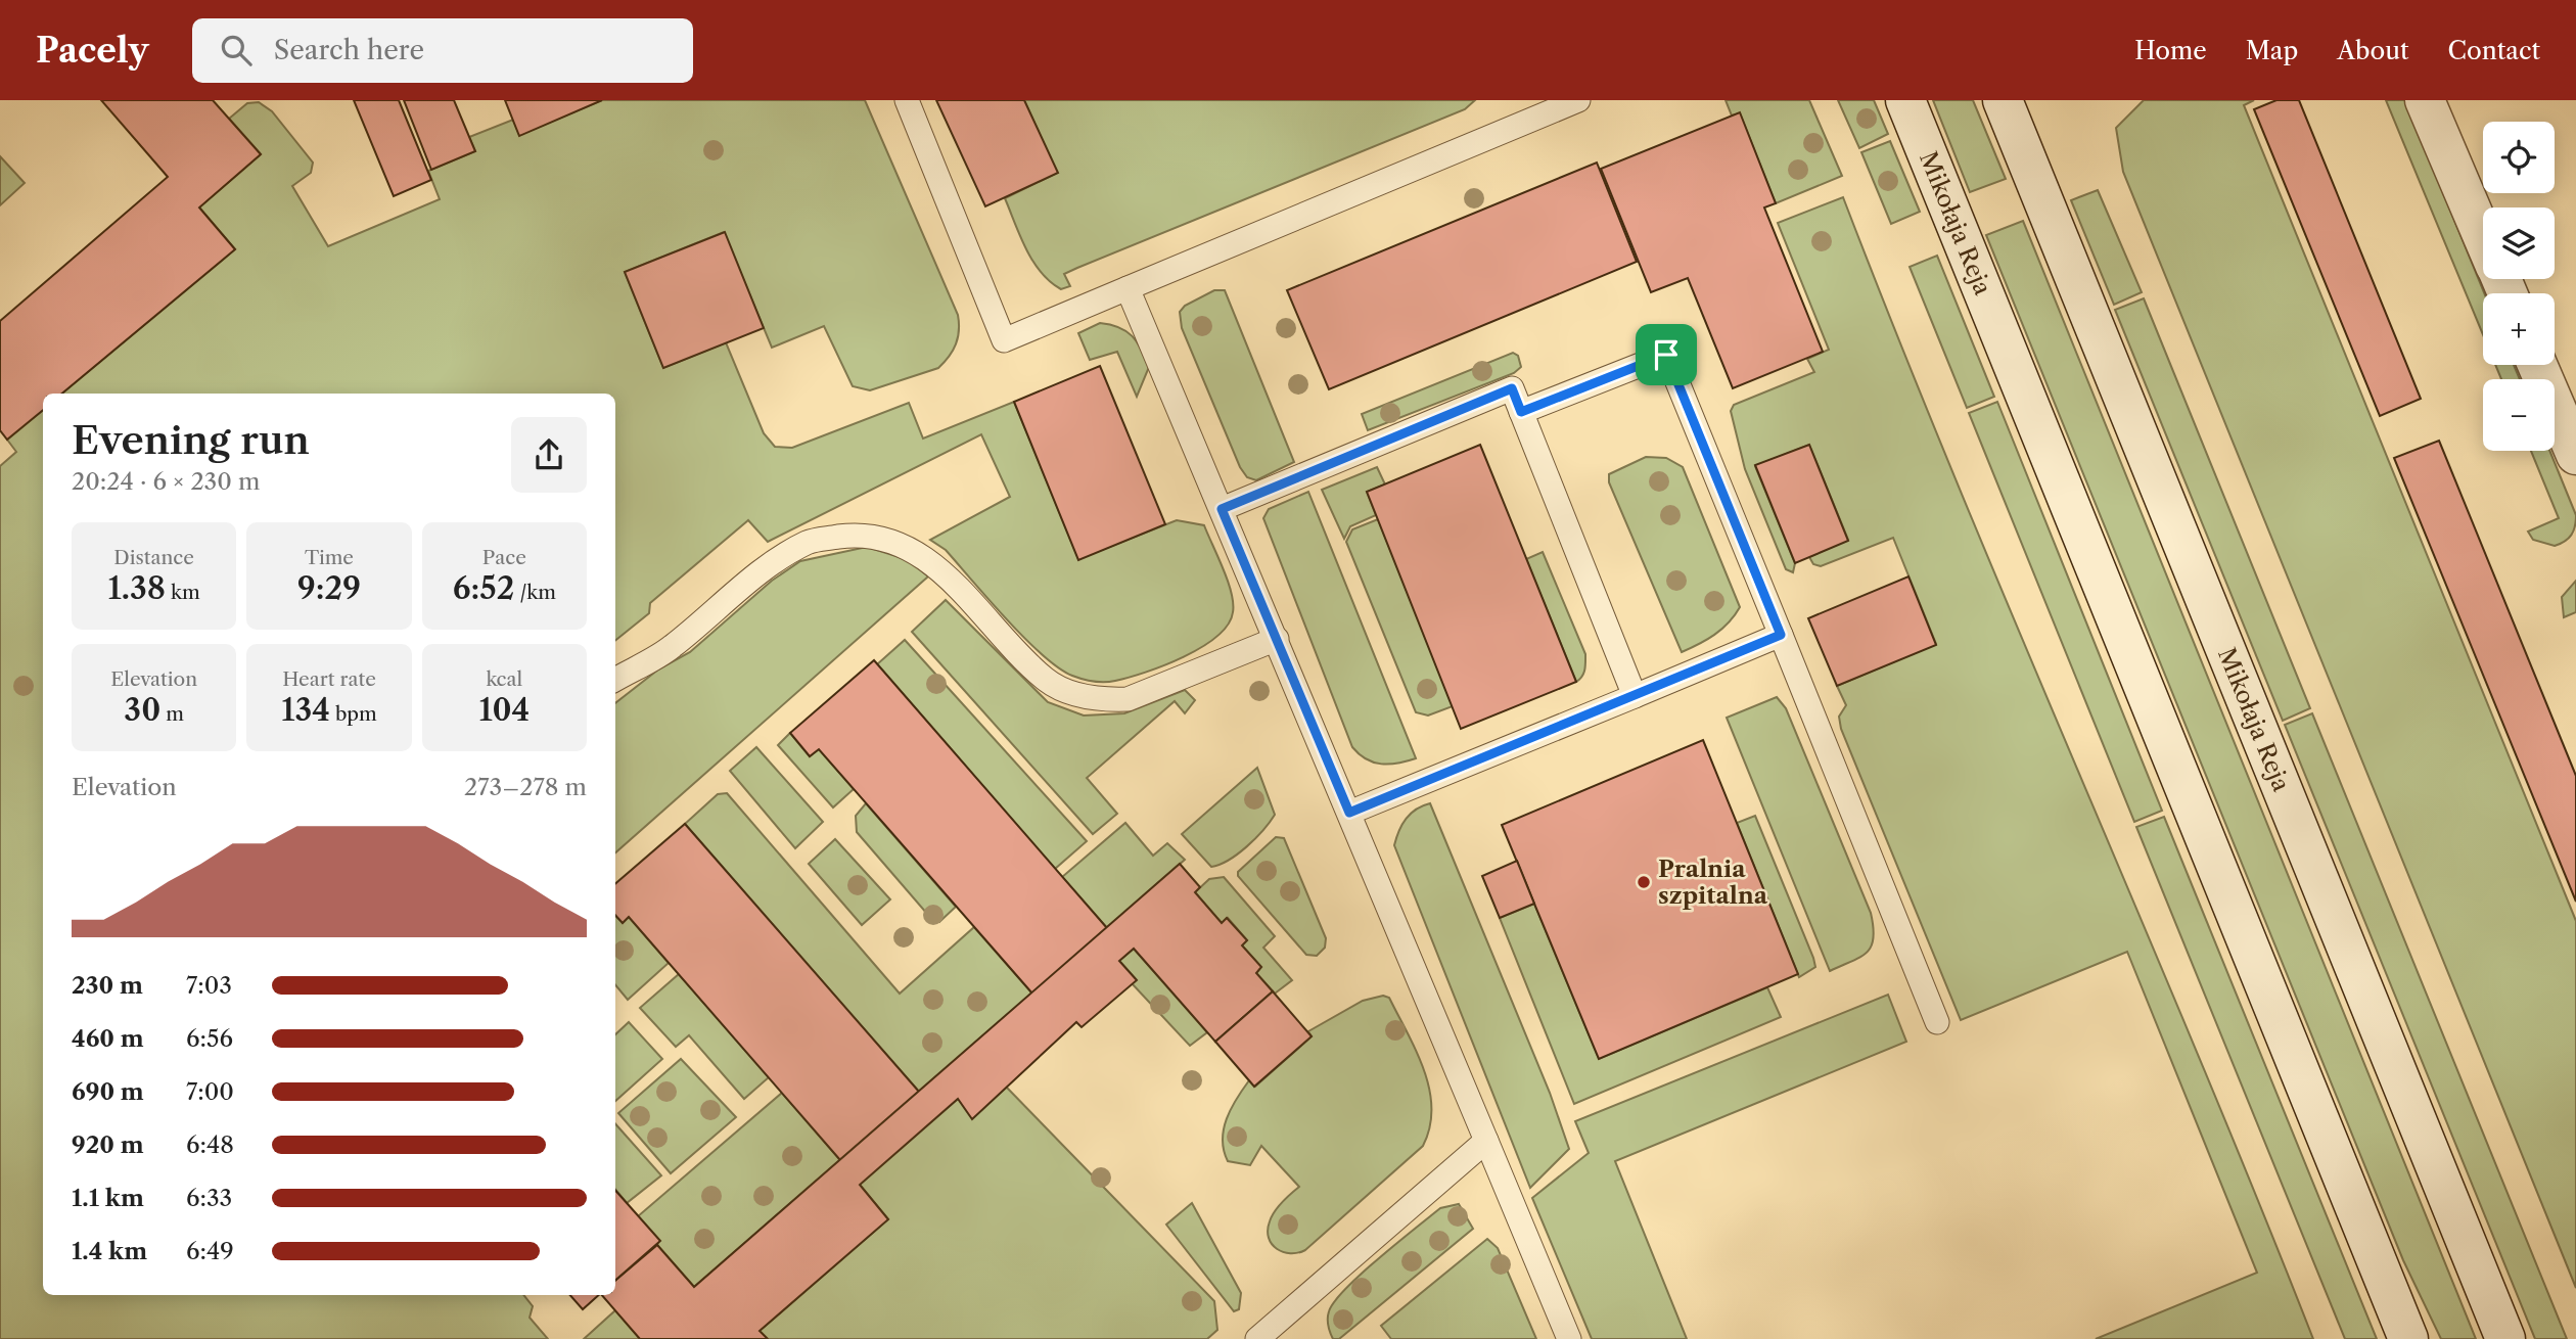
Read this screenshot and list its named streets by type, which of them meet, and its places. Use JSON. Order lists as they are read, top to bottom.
{
  "streets": {
    "street": ["Mikołaja Reja"]
  },
  "places": ["Pralnia szpitalna"],
  "page": {
    "header": "Pacely",
    "search": "Search here",
    "nav": [
      "Home",
      "Map",
      "About",
      "Contact"
    ],
    "map_buttons": ["+", "−"],
    "heading": ["Evening run", "20:24 · 6 × 230 m"],
    "stats": [
      ["Distance", "1.38 km"],
      ["Time", "9:29"],
      ["Pace", "6:52 /km"],
      ["Elevation", "30 m"],
      ["Heart rate", "134 bpm"],
      ["kcal", "104"]
    ],
    "chart": ["Elevation", "273–278 m"],
    "list": [
      {
        "name": "230 m",
        "note": "7:03"
      },
      {
        "name": "460 m",
        "note": "6:56"
      },
      {
        "name": "690 m",
        "note": "7:00"
      },
      {
        "name": "920 m",
        "note": "6:48"
      },
      {
        "name": "1.1 km",
        "note": "6:33"
      },
      {
        "name": "1.4 km",
        "note": "6:49"
      }
    ]
  }
}
